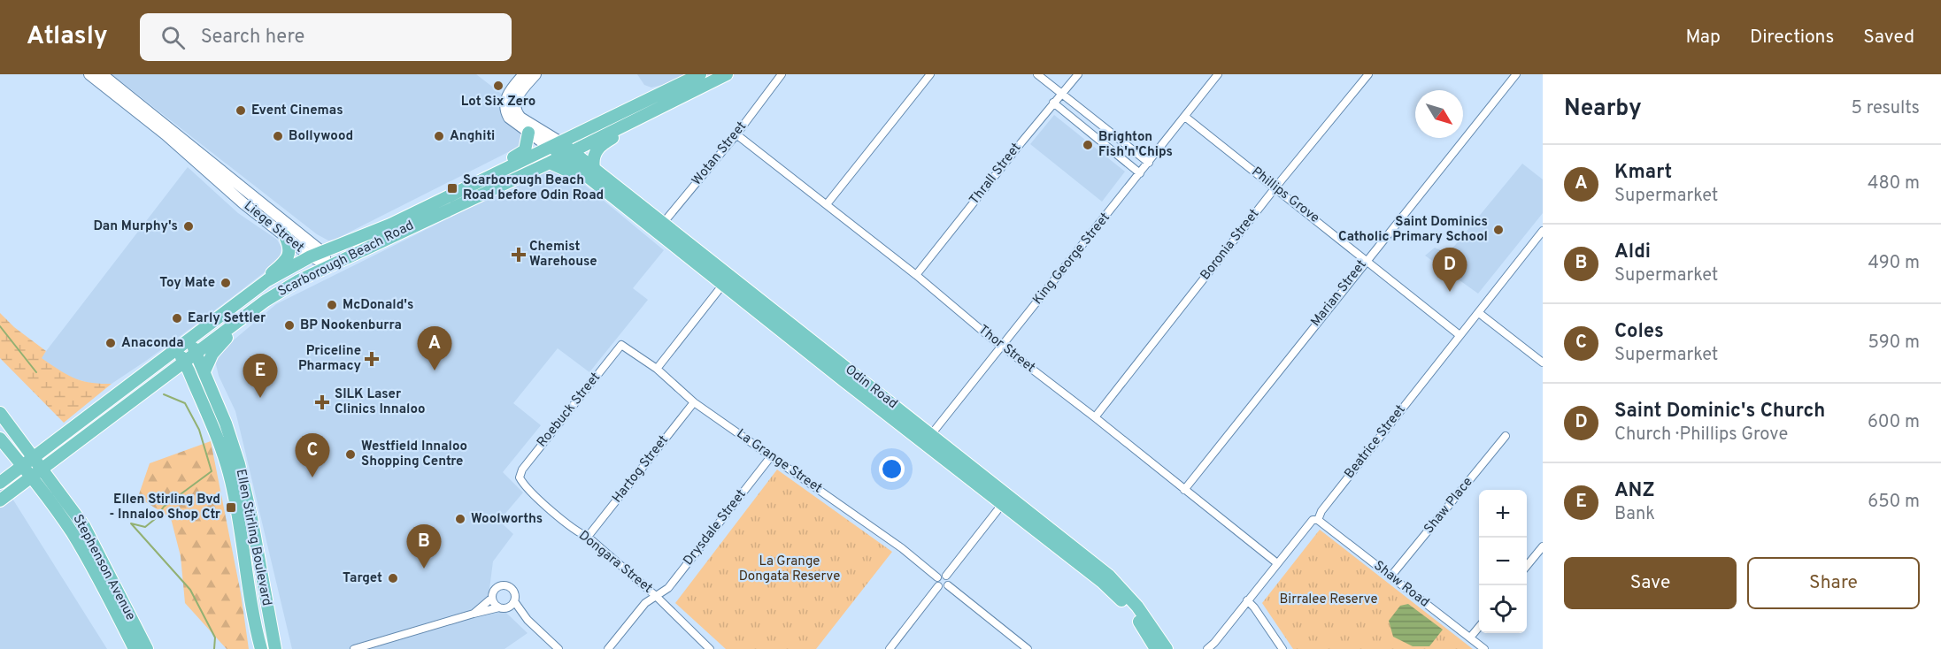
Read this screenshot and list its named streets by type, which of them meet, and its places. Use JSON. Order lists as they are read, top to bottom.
{
  "streets": {
    "main road": [
      "Liege Street",
      "Scarborough Beach Road",
      "Odin Road",
      "Ellen Stirling Boulevard",
      "Stephenson Avenue"
    ],
    "street": [
      "Wotan Street",
      "Thrall Street",
      "Phillips Grove",
      "Boronia Street",
      "King George Street",
      "Marian Street",
      "Thor Street",
      "Roebuck Street",
      "Beatrice Street",
      "La Grange Street",
      "Hartog Street",
      "Shaw Place",
      "Drysdale Street",
      "Dongara Street",
      "Shaw Road"
    ]
  },
  "crossings": [
    ["Wotan Street", "Thor Street"],
    ["Wotan Street", "Odin Road"],
    ["Thrall Street", "Thor Street"],
    ["Phillips Grove", "Boronia Street"],
    ["Phillips Grove", "King George Street"],
    ["Phillips Grove", "Marian Street"],
    ["Phillips Grove", "Beatrice Street"],
    ["Liege Street", "Scarborough Beach Road"],
    ["Boronia Street", "Thor Street"],
    ["Scarborough Beach Road", "Odin Road"],
    ["Scarborough Beach Road", "Ellen Stirling Boulevard"],
    ["Scarborough Beach Road", "Stephenson Avenue"],
    ["King George Street", "Thor Street"],
    ["King George Street", "Odin Road"],
    ["Marian Street", "Thor Street"],
    ["Thor Street", "Beatrice Street"],
    ["Roebuck Street", "La Grange Street"],
    ["Roebuck Street", "Dongara Street"],
    ["Beatrice Street", "Shaw Road"],
    ["La Grange Street", "Hartog Street"],
    ["La Grange Street", "Drysdale Street"],
    ["Hartog Street", "Dongara Street"],
    ["Shaw Place", "Shaw Road"],
    ["Drysdale Street", "Dongara Street"]
  ],
  "parks": ["La Grange Dongata Reserve", "Birralee Reserve"],
  "places": {
    "other": [
      "Lot Six Zero",
      "Event Cinemas",
      "Bollywood",
      "Anghiti",
      "Brighton Fish'n'Chips",
      "Dan Murphy's",
      "Saint Dominics Catholic Primary School",
      "Toy Mate",
      "McDonald's",
      "Early Settler",
      "BP Nookenburra",
      "Anaconda",
      "Westfield Innaloo Shopping Centre",
      "Woolworths",
      "Target"
    ],
    "transit": ["Scarborough Beach Road before Odin Road", "Ellen Stirling Bvd - Innaloo Shop Ctr"],
    "health": ["Chemist Warehouse", "Priceline Pharmacy", "SILK Laser Clinics Innaloo"]
  },
  "north": "bottom right",
  "page": {
    "header": "Atlasly",
    "search": "Search here",
    "nav": ["Map", "Directions", "Saved"],
    "heading": ["Nearby", "5 results"],
    "list": [
      {
        "mark": "A",
        "name": "Kmart",
        "note": "Supermarket",
        "value": "480 m"
      },
      {
        "mark": "B",
        "name": "Aldi",
        "note": "Supermarket",
        "value": "490 m"
      },
      {
        "mark": "C",
        "name": "Coles",
        "note": "Supermarket",
        "value": "590 m"
      },
      {
        "mark": "D",
        "name": "Saint Dominic's Church",
        "note": "Church · Phillips Grove",
        "value": "600 m"
      },
      {
        "mark": "E",
        "name": "ANZ",
        "note": "Bank",
        "value": "650 m"
      }
    ],
    "pins": [
      "D",
      "A",
      "E",
      "C",
      "B"
    ],
    "map_buttons": ["+", "−"],
    "buttons": ["Save", "Share"]
  }
}
